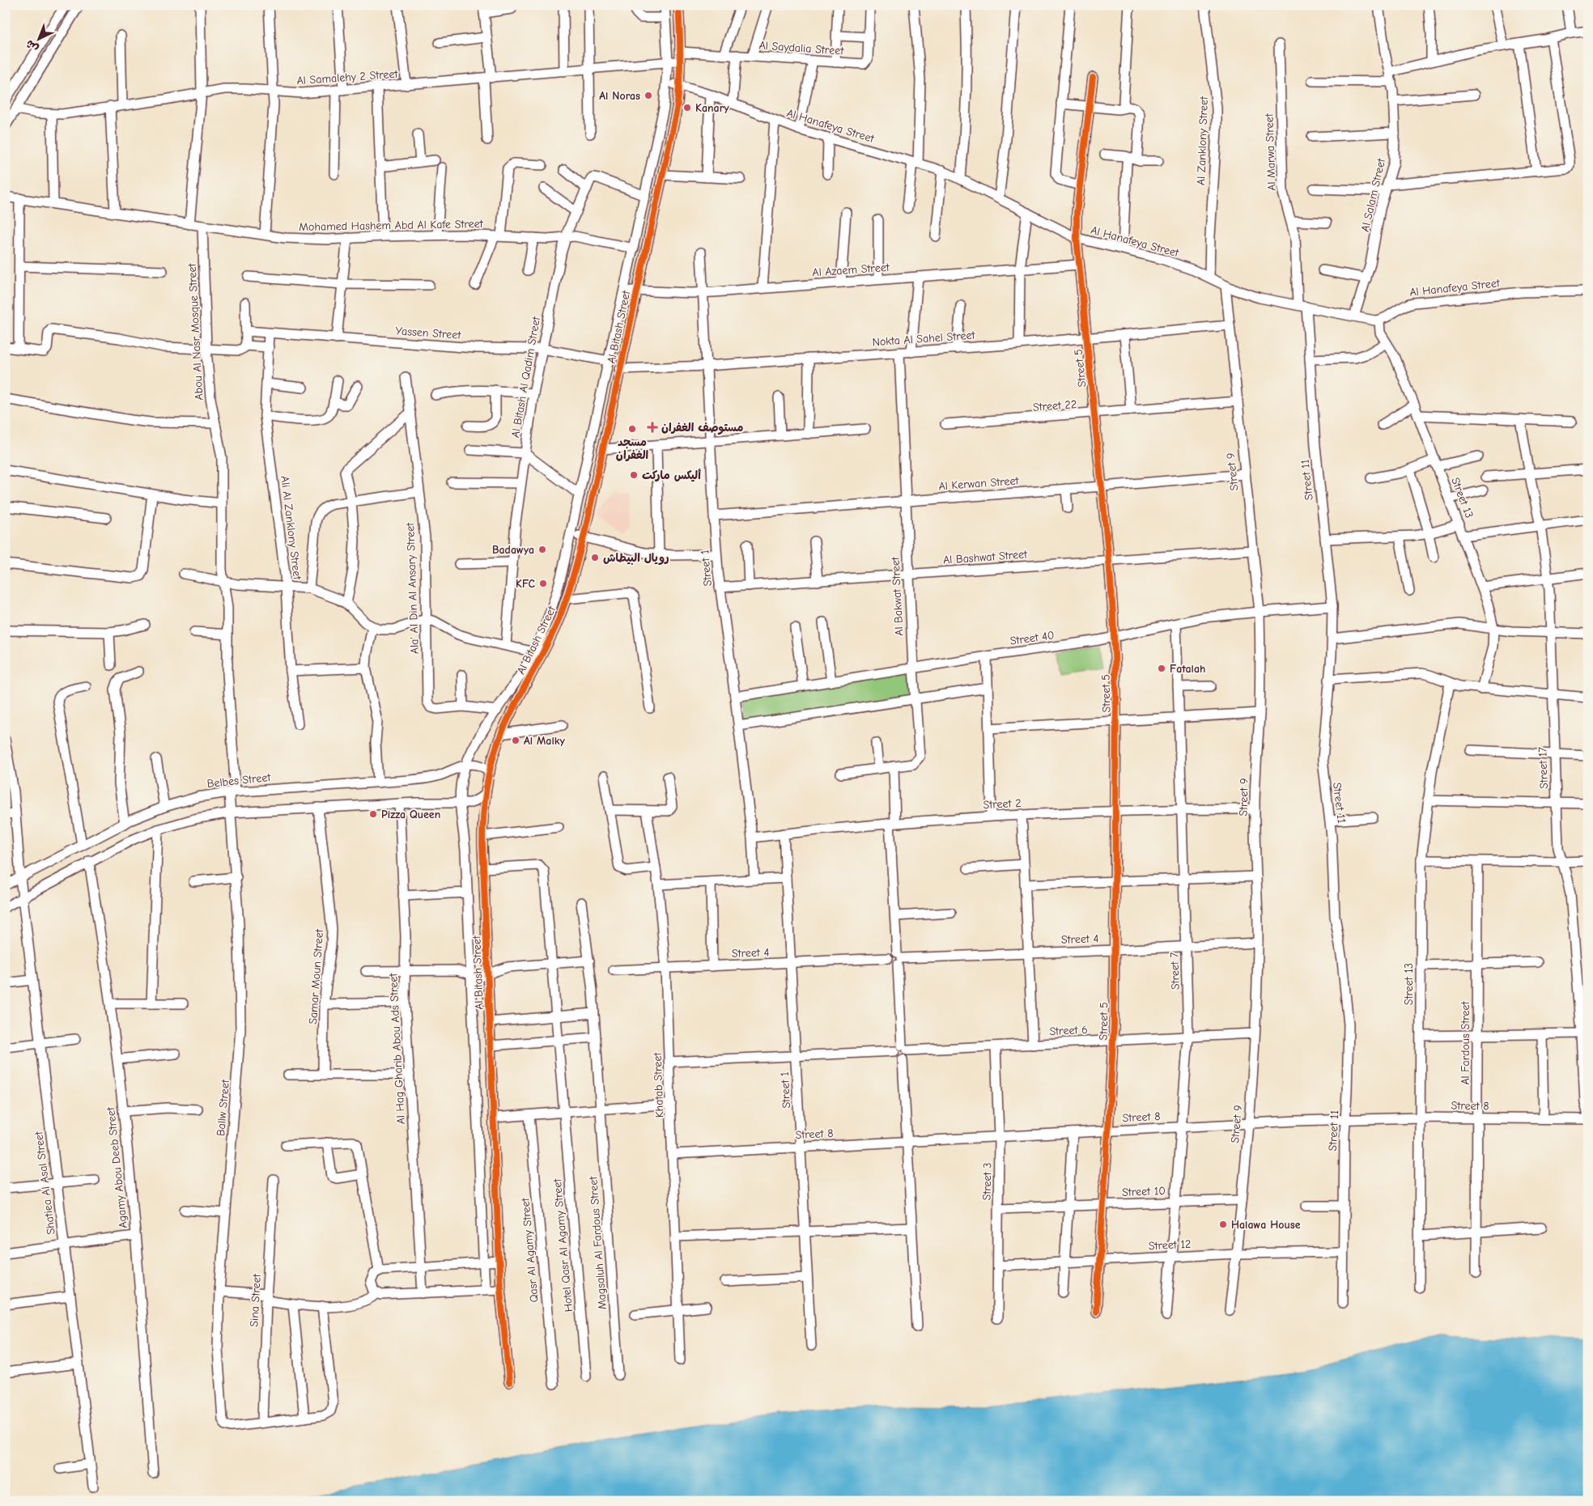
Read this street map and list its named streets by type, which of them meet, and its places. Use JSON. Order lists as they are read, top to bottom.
{
  "streets": {
    "street": [
      "Al Saydalia Street",
      "Al Samalehy 2 Street",
      "Al Hanafeya Street",
      "Al Zanklony Street",
      "Al Marwa Street",
      "Al Salam Street",
      "Mohamed Hashem Abd Al Kafe Street",
      "Al Azaem Street",
      "Al Bitash Street",
      "Abou Al Nasr Mosque Street",
      "Yassen Street",
      "Nokta Al Sahel Street",
      "Street 5",
      "Al Bitash Al Qadim Street",
      "Street 22",
      "Street 9",
      "Street 11",
      "Al Kerwan Street",
      "Street 13",
      "Ali Al Zanklony Street",
      "Al Bashwat Street",
      "Street 1",
      "Ala' Al Din Al Ansary Street",
      "Al Bakwat Street",
      "Street 40",
      "Street 17",
      "Belbes Street",
      "Street 2",
      "Street 4",
      "Street 7",
      "Samar Moun Street",
      "Street 6",
      "Al Fardous Street",
      "Al Hag Gharib Abou Ads Street",
      "Khatab Street",
      "Street 8",
      "Ballw Street",
      "Agamy Abou Deeb Street",
      "Street 3",
      "Shatiea Al Asal Street",
      "Street 10",
      "Magsaluh Al Fardous Street",
      "Street 12",
      "Hotel Qasr Al Agamy Street",
      "Qasr Al Agamy Street",
      "Sina Street"
    ]
  },
  "crossings": [
    ["Al Saydalia Street", "Al Bitash Street"],
    ["Al Samalehy 2 Street", "Al Bitash Street"],
    ["Al Hanafeya Street", "Al Zanklony Street"],
    ["Al Hanafeya Street", "Al Marwa Street"],
    ["Al Hanafeya Street", "Al Salam Street"],
    ["Al Hanafeya Street", "Al Bitash Street"],
    ["Al Hanafeya Street", "Street 5"],
    ["Al Hanafeya Street", "Street 9"],
    ["Al Hanafeya Street", "Street 11"],
    ["Al Hanafeya Street", "Street 13"],
    ["Al Marwa Street", "Street 11"],
    ["Mohamed Hashem Abd Al Kafe Street", "Al Bitash Street"],
    ["Mohamed Hashem Abd Al Kafe Street", "Abou Al Nasr Mosque Street"],
    ["Mohamed Hashem Abd Al Kafe Street", "Al Bitash Al Qadim Street"],
    ["Al Azaem Street", "Al Bitash Street"],
    ["Al Azaem Street", "Street 5"],
    ["Al Azaem Street", "Street 1"],
    ["Al Bitash Street", "Yassen Street"],
    ["Al Bitash Street", "Nokta Al Sahel Street"],
    ["Al Bitash Street", "Ala' Al Din Al Ansary Street"],
    ["Al Bitash Street", "Belbes Street"],
    ["Al Bitash Street", "Hotel Qasr Al Agamy Street"],
    ["Abou Al Nasr Mosque Street", "Ballw Street"],
    ["Yassen Street", "Al Bitash Al Qadim Street"],
    ["Yassen Street", "Ali Al Zanklony Street"],
    ["Nokta Al Sahel Street", "Street 5"],
    ["Nokta Al Sahel Street", "Street 9"],
    ["Nokta Al Sahel Street", "Street 1"],
    ["Nokta Al Sahel Street", "Al Bakwat Street"],
    ["Street 5", "Street 22"],
    ["Street 5", "Al Kerwan Street"],
    ["Street 5", "Al Bashwat Street"],
    ["Street 5", "Street 40"],
    ["Street 5", "Street 2"],
    ["Street 5", "Street 4"],
    ["Street 5", "Street 6"],
    ["Street 5", "Street 8"],
    ["Street 5", "Street 10"],
    ["Street 5", "Street 12"],
    ["Street 22", "Street 9"],
    ["Street 9", "Al Kerwan Street"],
    ["Street 9", "Al Bashwat Street"],
    ["Street 9", "Street 40"],
    ["Street 9", "Street 2"],
    ["Street 9", "Street 4"],
    ["Street 9", "Street 6"],
    ["Street 9", "Street 8"],
    ["Street 9", "Street 10"],
    ["Street 9", "Street 12"],
    ["Street 11", "Street 40"],
    ["Street 11", "Street 8"],
    ["Street 11", "Street 12"],
    ["Al Kerwan Street", "Street 1"],
    ["Al Kerwan Street", "Al Bakwat Street"],
    ["Street 13", "Street 8"],
    ["Al Bashwat Street", "Street 1"],
    ["Al Bashwat Street", "Al Bakwat Street"],
    ["Street 1", "Street 40"],
    ["Street 1", "Street 2"],
    ["Street 1", "Street 4"],
    ["Street 1", "Street 6"],
    ["Street 1", "Street 8"],
    ["Al Bakwat Street", "Street 40"],
    ["Street 40", "Street 7"],
    ["Belbes Street", "Ballw Street"],
    ["Belbes Street", "Shatiea Al Asal Street"],
    ["Street 2", "Street 7"],
    ["Street 4", "Street 7"],
    ["Street 4", "Khatab Street"],
    ["Street 7", "Street 6"],
    ["Street 7", "Street 8"],
    ["Street 7", "Street 10"],
    ["Street 7", "Street 12"],
    ["Street 6", "Khatab Street"],
    ["Street 6", "Street 3"],
    ["Al Fardous Street", "Street 8"],
    ["Khatab Street", "Street 8"],
    ["Street 8", "Street 3"],
    ["Ballw Street", "Sina Street"],
    ["Street 3", "Street 10"],
    ["Street 3", "Street 12"]
  ],
  "places": {
    "other": [
      "Al Noras",
      "Kanary",
      "مسجد الغفران",
      "أليكس ماركت",
      "Badawya",
      "رويال البيطاش",
      "KFC",
      "Fatalah",
      "Al Malky",
      "Pizza Queen",
      "Halawa House"
    ],
    "health": ["مستوصف الغفران"]
  },
  "north": "bottom left"
}
